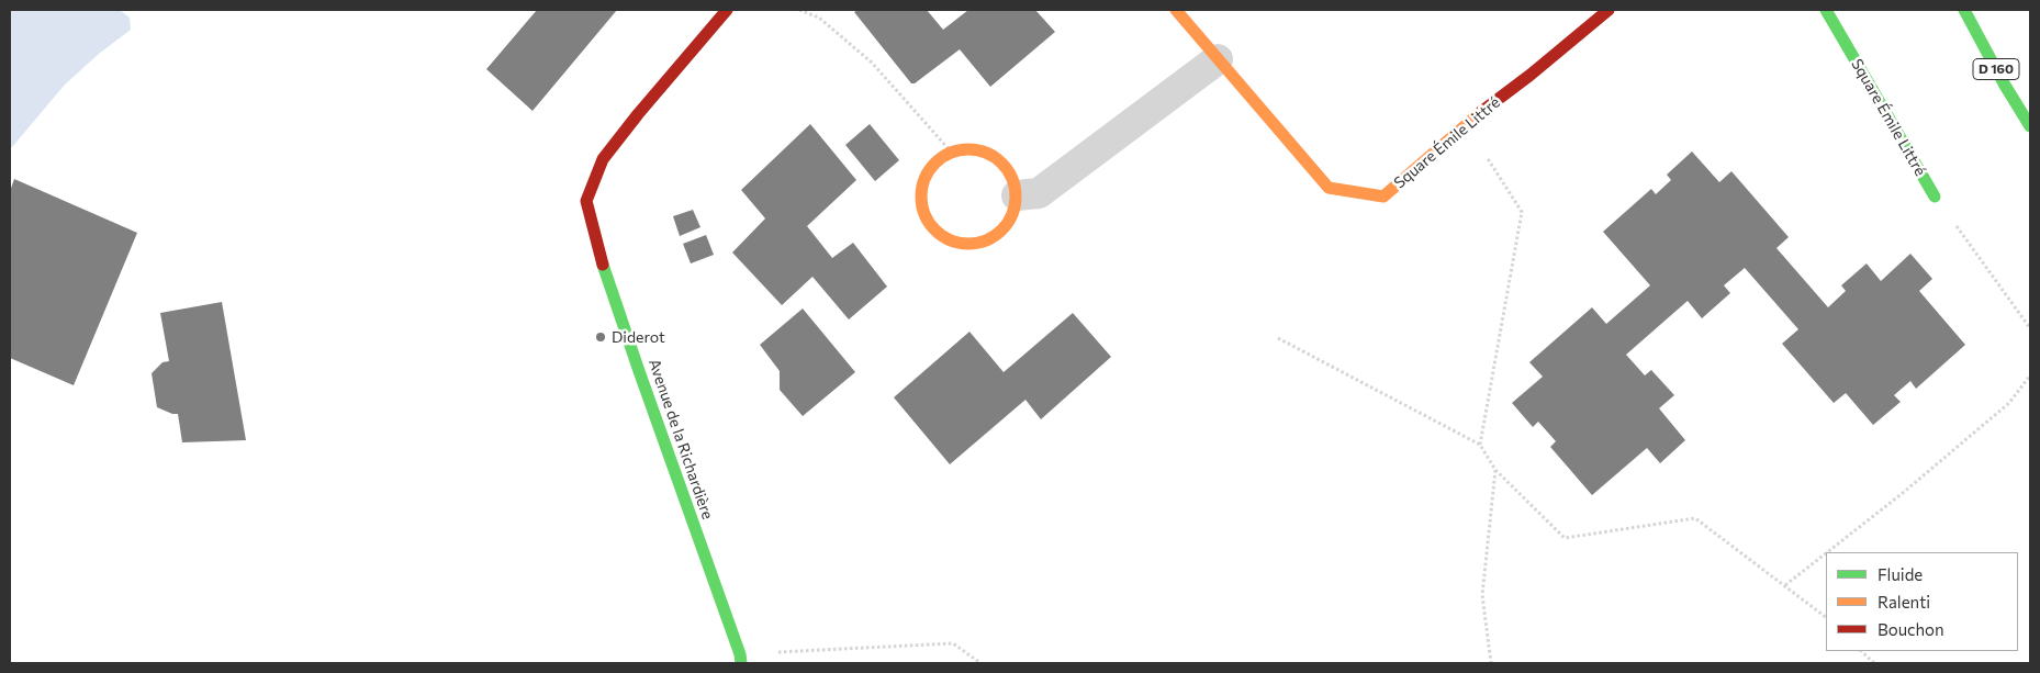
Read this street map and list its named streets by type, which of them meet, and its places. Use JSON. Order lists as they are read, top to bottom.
{
  "streets": {
    "street": ["D 160", "Square Émile Littré", "Avenue de la Richardière"]
  },
  "places": ["Diderot"],
  "legend": ["Fluide", "Ralenti", "Bouchon"]
}
